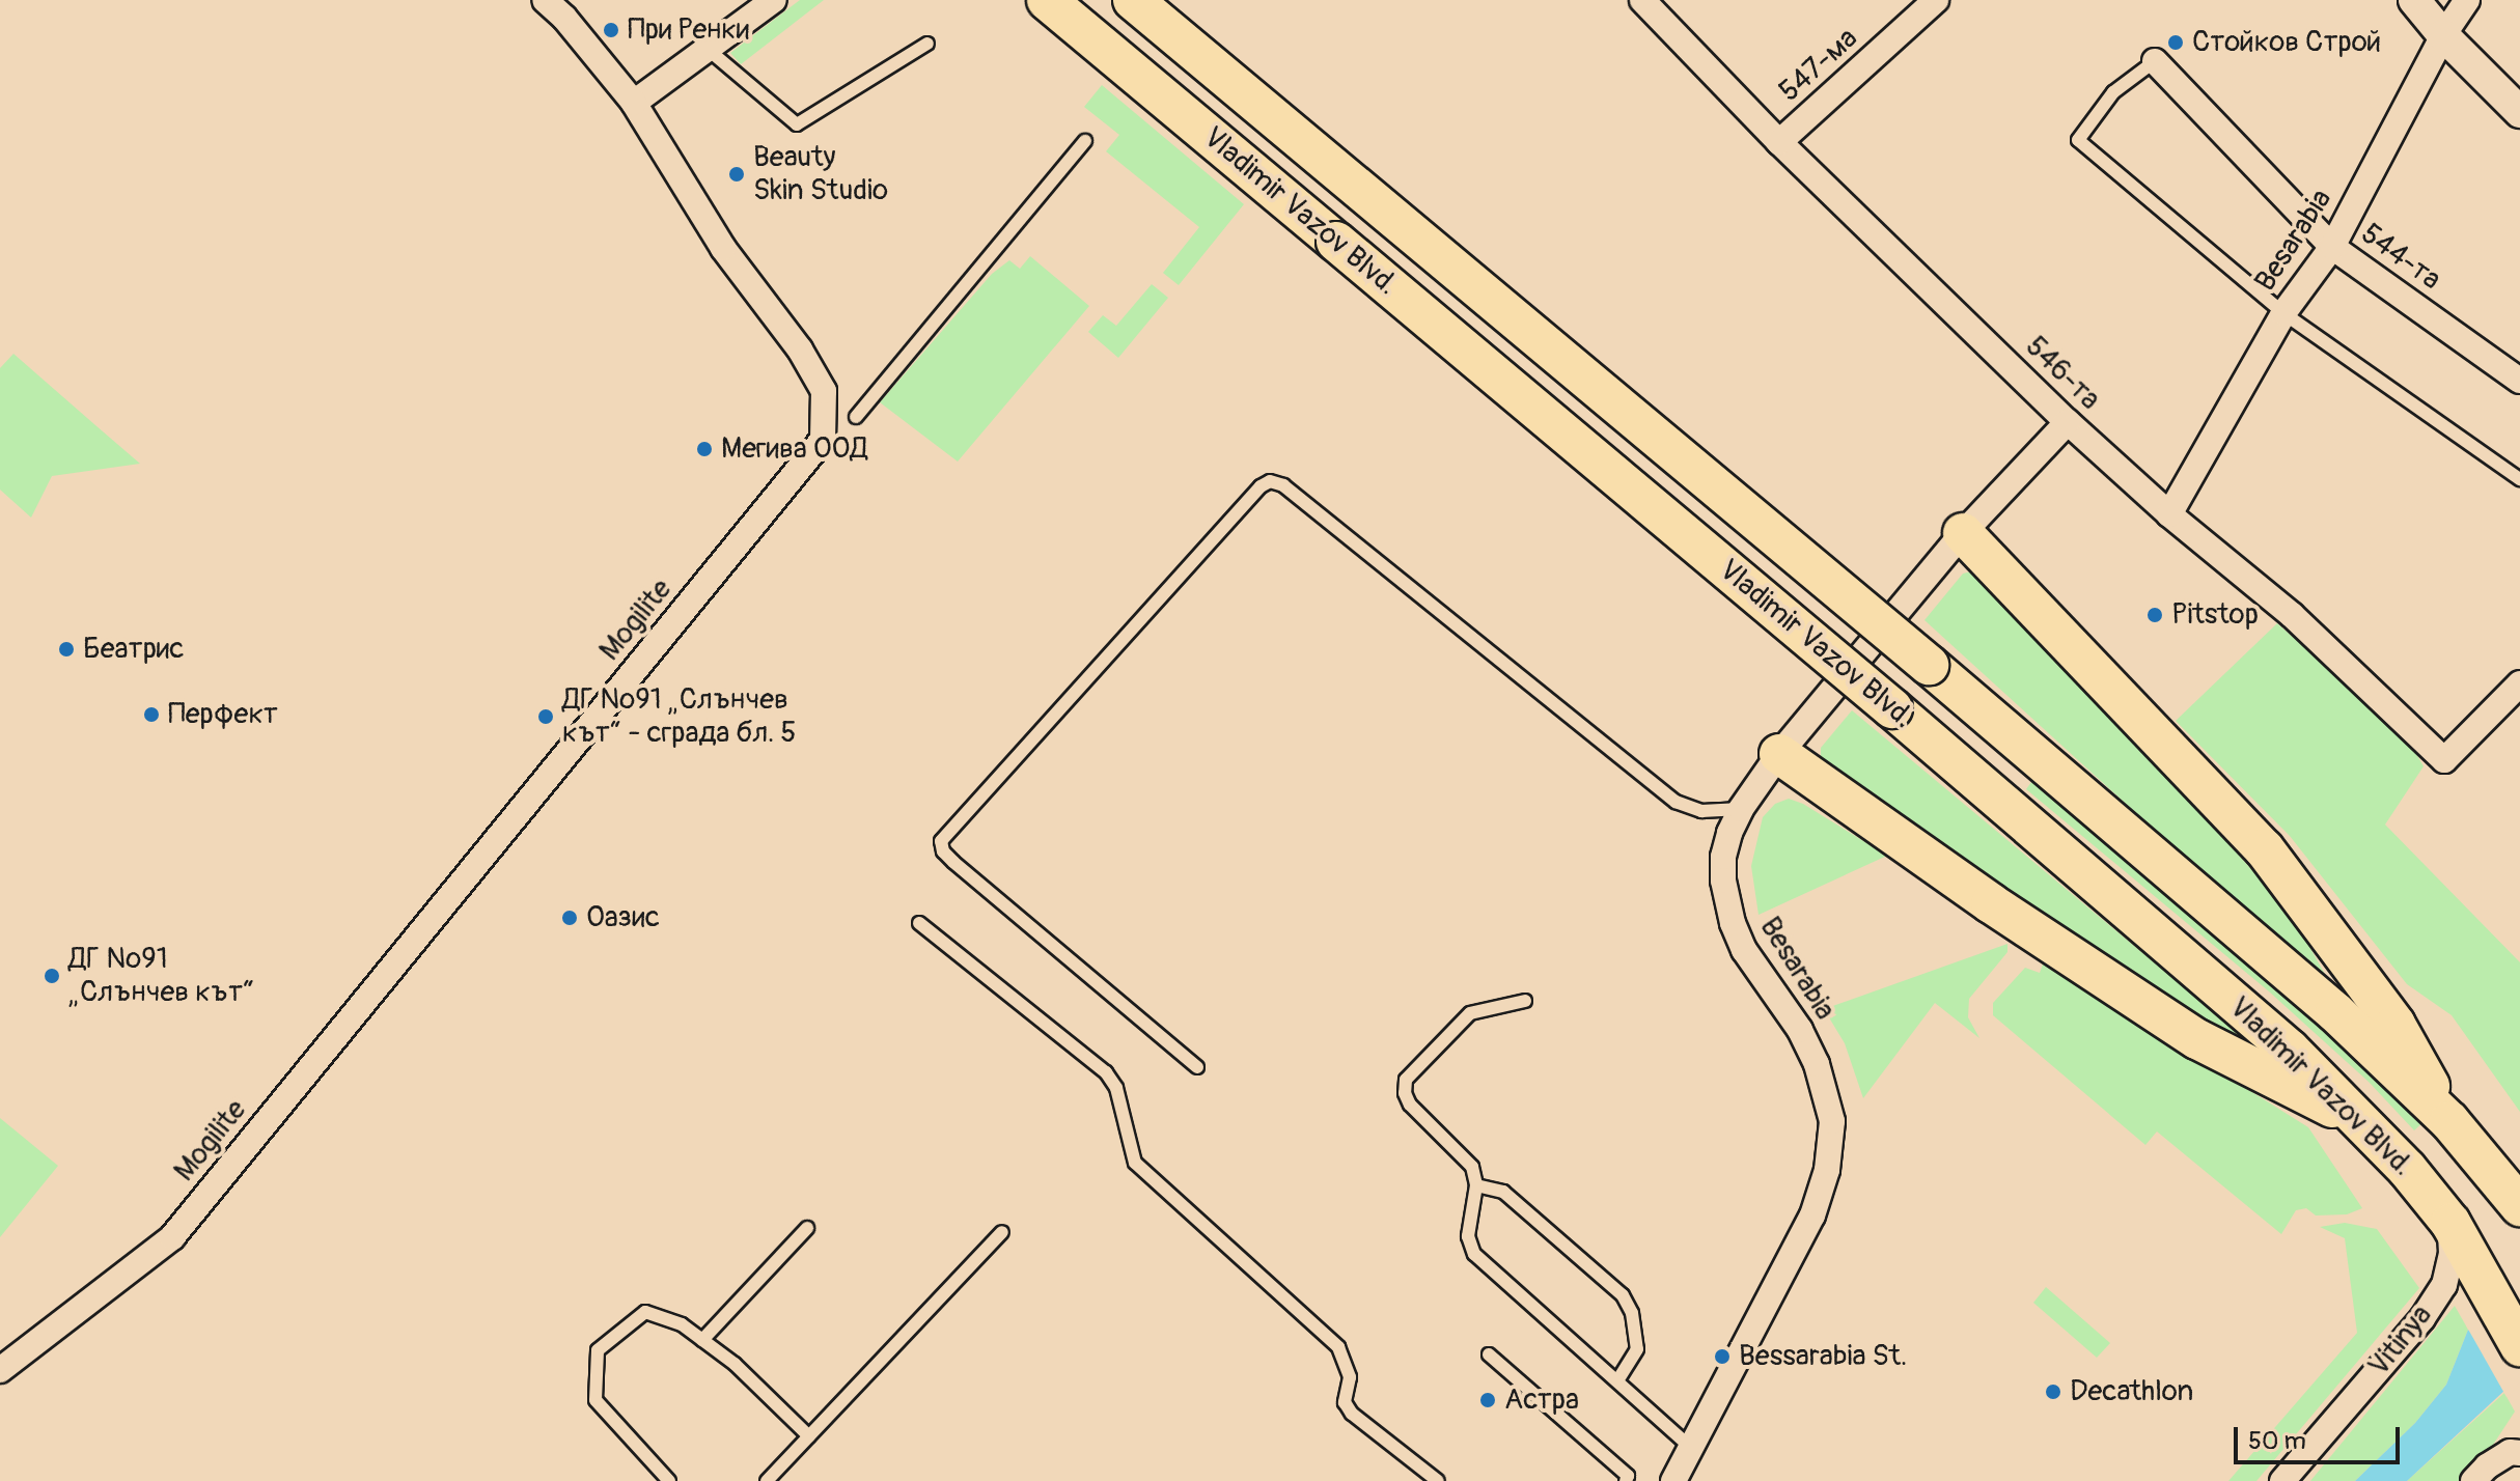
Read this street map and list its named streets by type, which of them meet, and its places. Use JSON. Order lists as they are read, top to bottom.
{
  "streets": {
    "main road": ["Vladimir Vazov Blvd."],
    "street": [
      "547-ма",
      "Besarabia",
      "544-та",
      "546-та",
      "Mogilite",
      "Vitinya"
    ]
  },
  "crossings": [
    ["547-ма", "546-та"],
    ["Vladimir Vazov Blvd.", "Vitinya"],
    ["Besarabia", "544-та"],
    ["Besarabia", "546-та"]
  ],
  "places": [
    "При Ренки",
    "Стойков Строй",
    "Beauty Skin Studio",
    "Мегива ООД",
    "Pitstop",
    "Беатрис",
    "Перфект",
    "ДГ №91 „Слънчев кът“ - сграда бл. 5",
    "Оазис",
    "ДГ №91 „Слънчев кът“",
    "Bessarabia St.",
    "Decathlon",
    "Астра"
  ],
  "scale_bar": "50 m"
}
